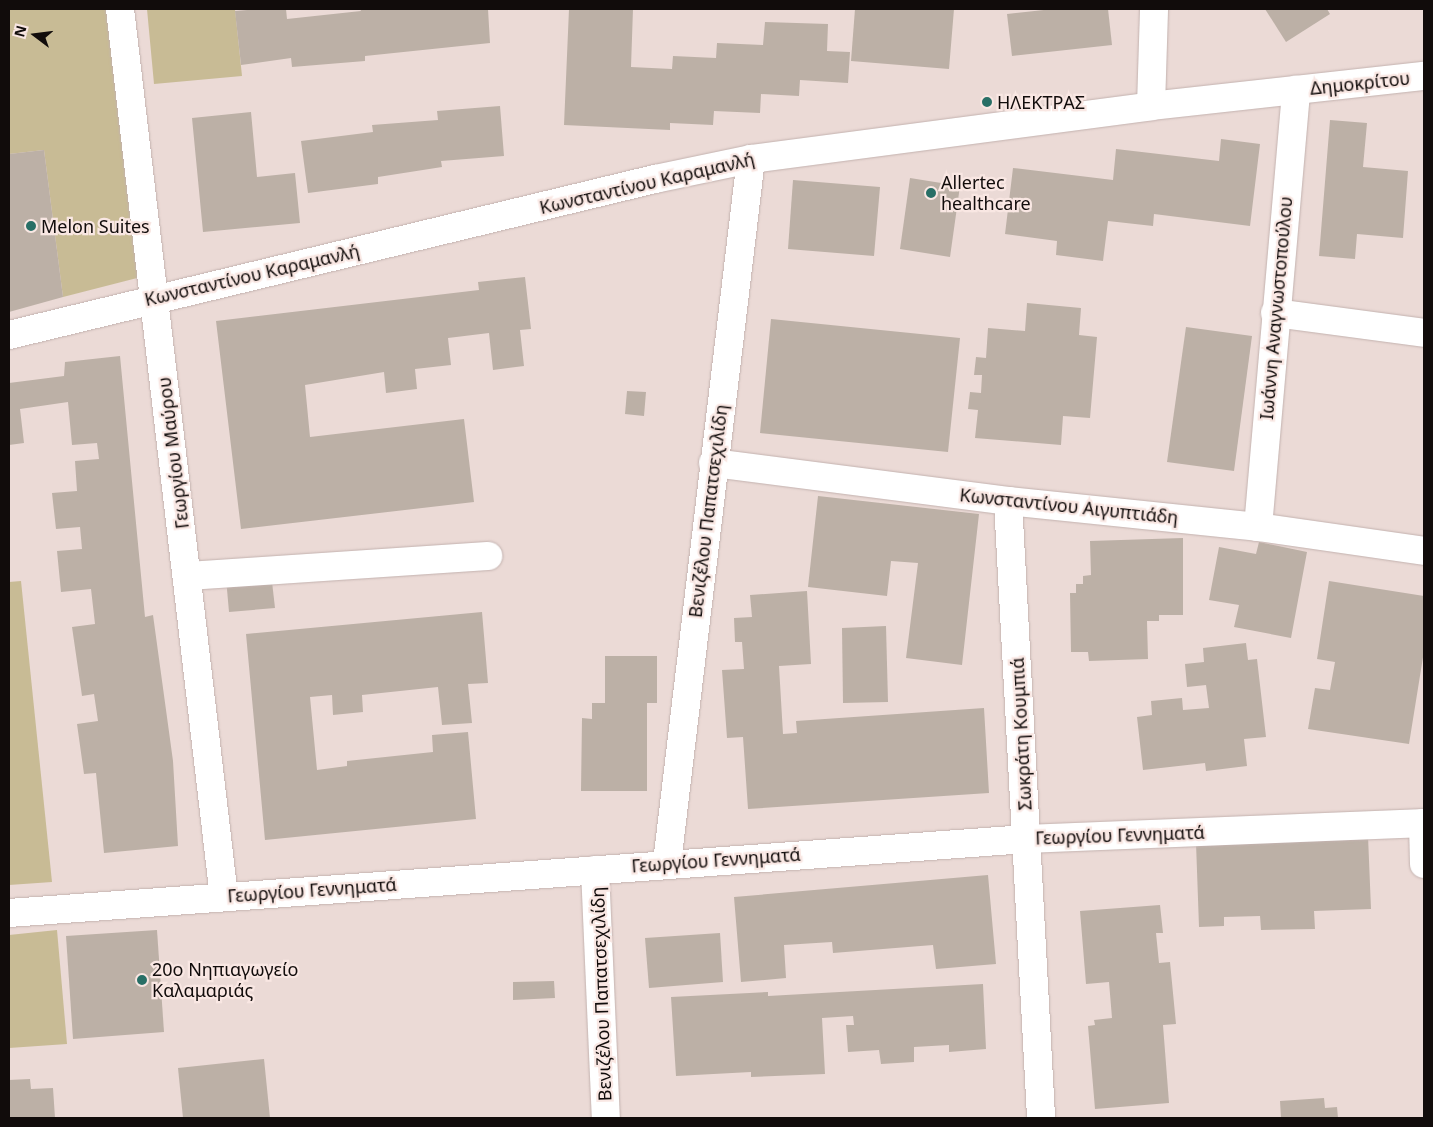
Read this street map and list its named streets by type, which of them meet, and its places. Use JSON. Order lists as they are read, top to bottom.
{
  "streets": {
    "street": [
      "Δημοκρίτου",
      "Κωνσταντίνου Καραμανλή",
      "Ιωάννη Αναγνωστοπούλου",
      "Γεωργίου Μαύρου",
      "Κωνσταντίνου Αιγυπτιάδη",
      "Βενιζέλου Παπατσεχιλίδη",
      "Σωκράτη Κουμπιά",
      "Γεωργίου Γεννηματά"
    ]
  },
  "crossings": [
    ["Δημοκρίτου", "Κωνσταντίνου Καραμανλή"],
    ["Δημοκρίτου", "Ιωάννη Αναγνωστοπούλου"],
    ["Κωνσταντίνου Καραμανλή", "Ιωάννη Αναγνωστοπούλου"],
    ["Κωνσταντίνου Καραμανλή", "Γεωργίου Μαύρου"],
    ["Κωνσταντίνου Καραμανλή", "Βενιζέλου Παπατσεχιλίδη"],
    ["Ιωάννη Αναγνωστοπούλου", "Κωνσταντίνου Αιγυπτιάδη"],
    ["Γεωργίου Μαύρου", "Γεωργίου Γεννηματά"],
    ["Κωνσταντίνου Αιγυπτιάδη", "Βενιζέλου Παπατσεχιλίδη"],
    ["Κωνσταντίνου Αιγυπτιάδη", "Σωκράτη Κουμπιά"],
    ["Βενιζέλου Παπατσεχιλίδη", "Γεωργίου Γεννηματά"],
    ["Σωκράτη Κουμπιά", "Γεωργίου Γεννηματά"]
  ],
  "places": [
    "ΗΛΕΚΤΡΑΣ",
    "Allertec healthcare",
    "Melon Suites",
    "20ο Νηπιαγωγείο Καλαμαριάς"
  ],
  "north": "left"
}
